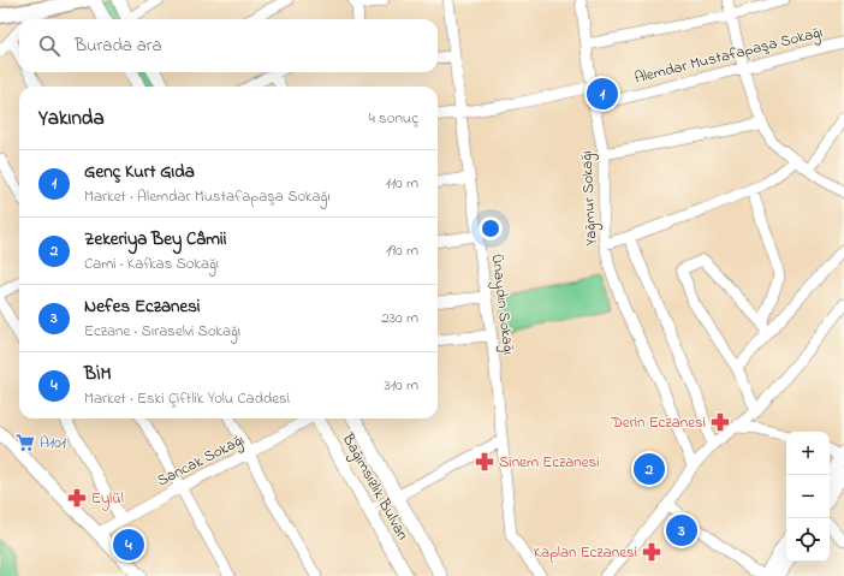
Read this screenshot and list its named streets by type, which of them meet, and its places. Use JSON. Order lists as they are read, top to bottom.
{
  "streets": {
    "street": [
      "Alemdar Mustafapaşa Sokağı",
      "Yağmur Sokağı",
      "Ünaydın Sokağı",
      "Sancak Sokağı",
      "Bağımsızlık Bulvarı"
    ]
  },
  "crossings": [
    ["Alemdar Mustafapaşa Sokağı", "Yağmur Sokağı"]
  ],
  "places": {
    "pharmacy": [
      "Derin Eczanesi",
      "Sinem Eczanesi",
      "Eylül",
      "Kaplan Eczanesi"
    ],
    "supermarket": ["A101"]
  },
  "page": {
    "search": "Burada ara",
    "pins": [
      "1",
      "2",
      "3",
      "4"
    ],
    "heading": ["Yakında", "4 sonuç"],
    "list": [
      {
        "mark": "1",
        "name": "Genç Kurt Gıda",
        "note": "Market · Alemdar Mustafapaşa Sokağı",
        "value": "110 m"
      },
      {
        "mark": "2",
        "name": "Zekeriya Bey Câmii",
        "note": "Cami · Kafkas Sokağı",
        "value": "190 m"
      },
      {
        "mark": "3",
        "name": "Nefes Eczanesi",
        "note": "Eczane · Sıraselvi Sokağı",
        "value": "230 m"
      },
      {
        "mark": "4",
        "name": "BİM",
        "note": "Market · Eski Çiftlik Yolu Caddesi",
        "value": "310 m"
      }
    ],
    "map_buttons": ["+", "−"]
  }
}
